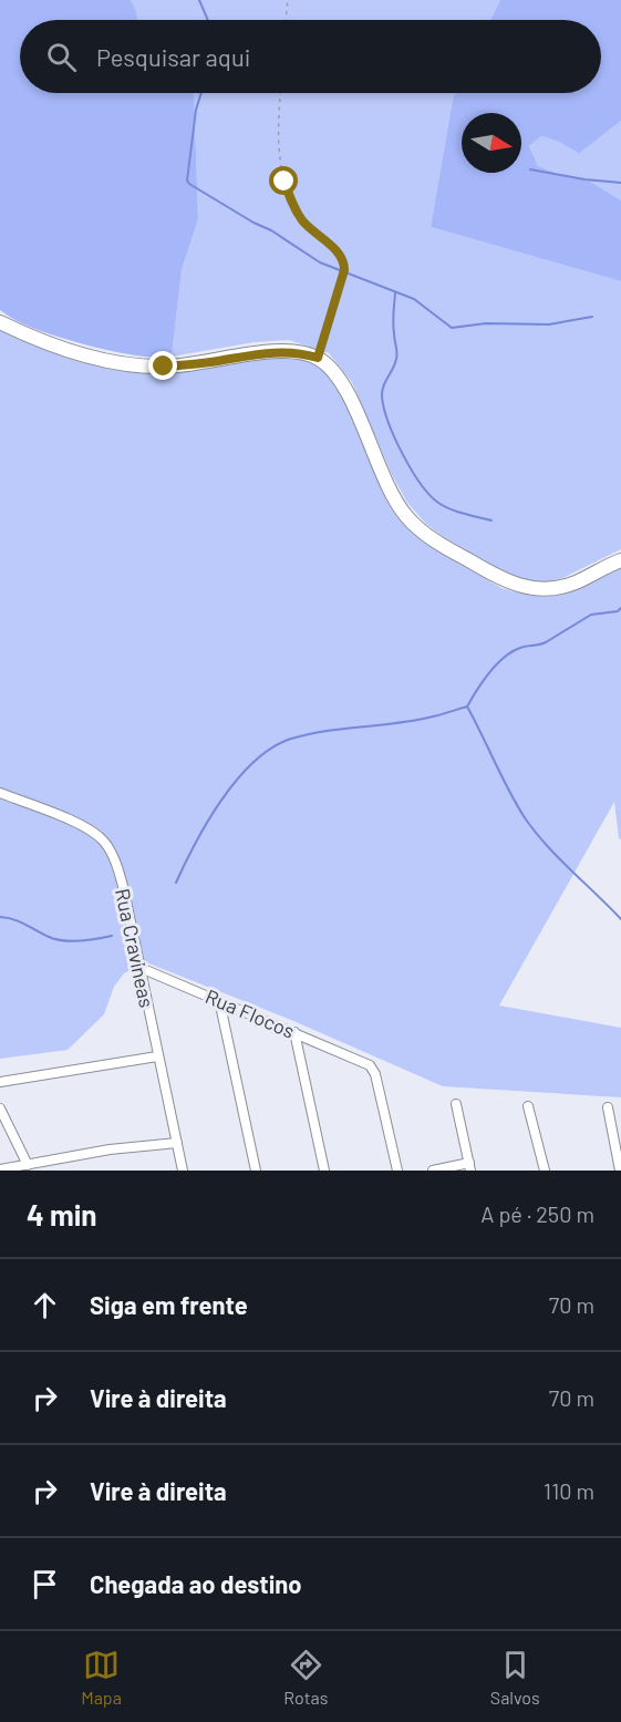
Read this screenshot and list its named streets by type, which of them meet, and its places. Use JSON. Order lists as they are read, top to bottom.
{
  "streets": {
    "street": ["Rua Cravíneas", "Rua Flocos"]
  },
  "crossings": [
    ["Rua Cravíneas", "Rua Flocos"]
  ],
  "north": "right",
  "page": {
    "search": "Pesquisar aqui",
    "heading": ["4 min", "A pé · 250 m"],
    "list": [
      ["Siga em frente", "70 m"],
      ["Vire à direita", "70 m"],
      ["Vire à direita", "110 m"],
      "Chegada ao destino"
    ],
    "nav": ["Mapa", "Rotas", "Salvos"]
  }
}
